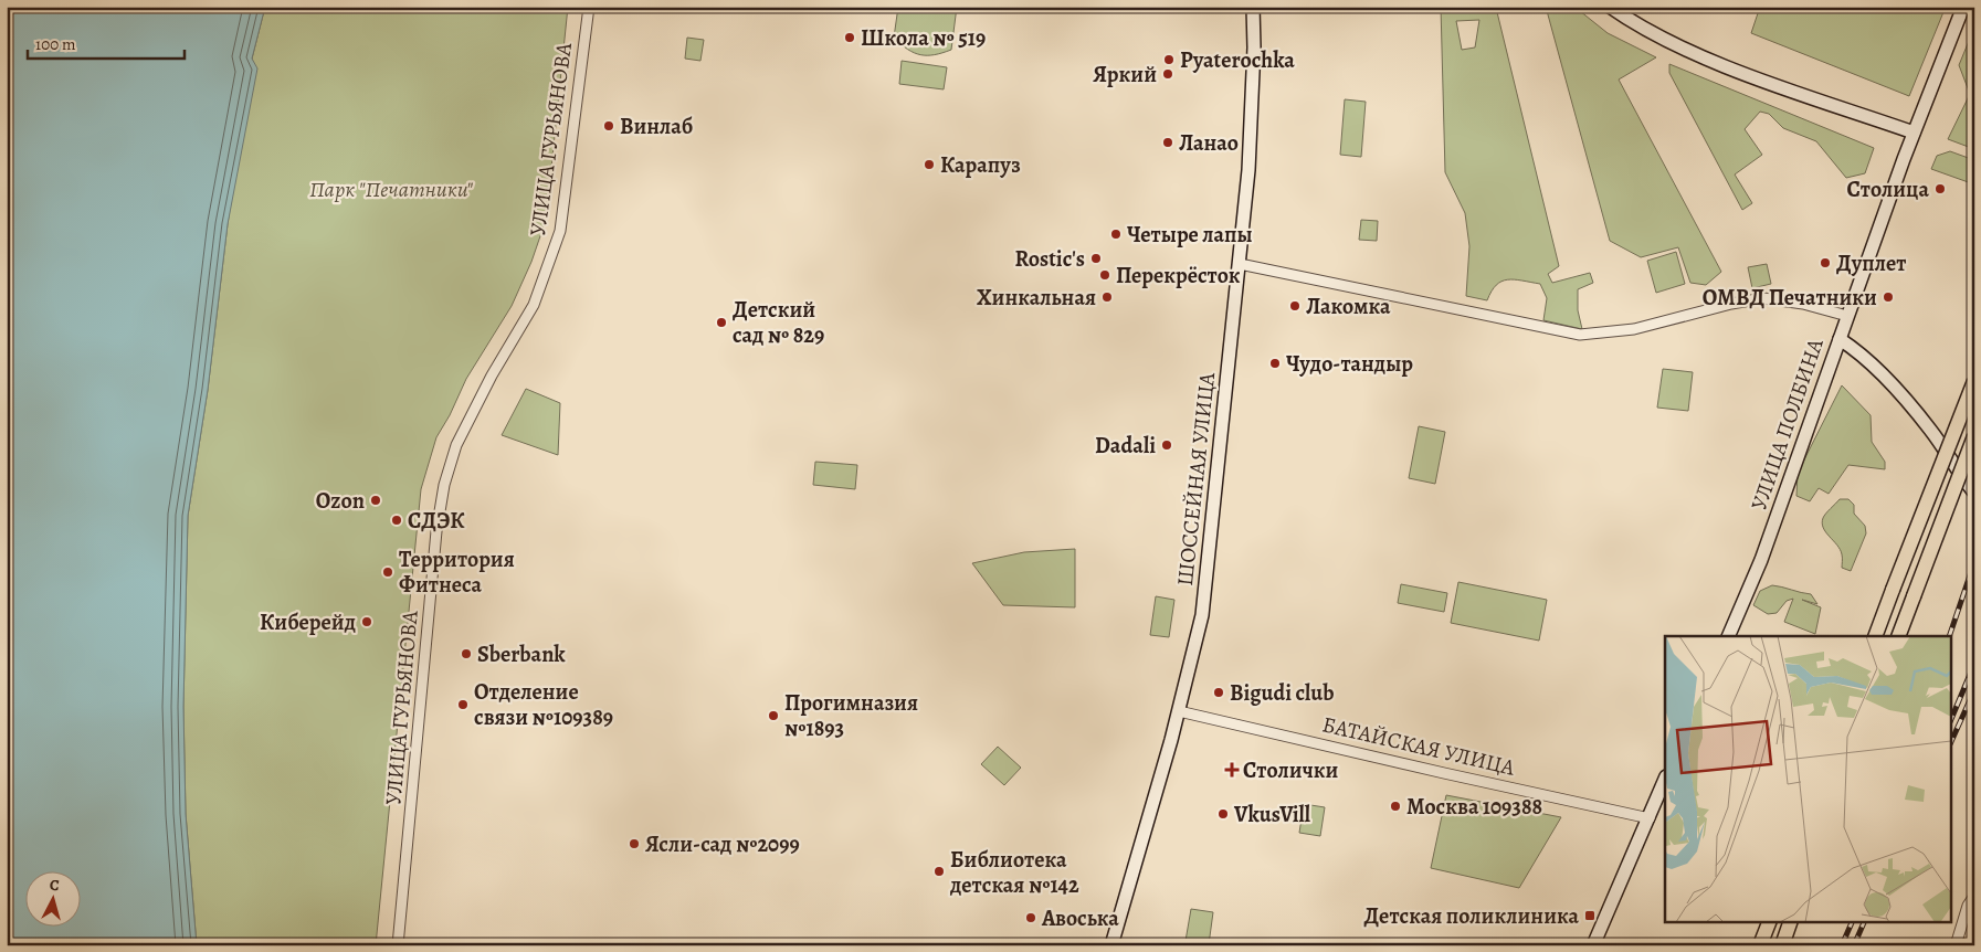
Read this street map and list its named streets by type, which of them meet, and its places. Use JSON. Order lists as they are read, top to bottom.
{
  "streets": {
    "main road": ["УЛИЦА ПОЛБИНА", "ШОССЕЙНАЯ УЛИЦА"],
    "street": ["УЛИЦА ГУРЬЯНОВА", "БАТАЙСКАЯ УЛИЦА"]
  },
  "crossings": [
    ["ШОССЕЙНАЯ УЛИЦА", "БАТАЙСКАЯ УЛИЦА"]
  ],
  "parks": ["Парк \"Печатники\""],
  "places": {
    "other": [
      "Школа № 519",
      "Pyaterochka",
      "Яркий",
      "Винлаб",
      "Ланао",
      "Карапуз",
      "Столица",
      "Четыре лапы",
      "Rostic's",
      "Дуплет",
      "Перекрёсток",
      "Хинкальная",
      "ОМВД Печатники",
      "Лакомка",
      "Детский сад № 829",
      "Чудо-тандыр",
      "Dadali",
      "Ozon",
      "СДЭК",
      "Территория Фитнеса",
      "Киберейд",
      "Sberbank",
      "Bigudi club",
      "Отделение связи №109389",
      "Прогимназия №1893",
      "Москва 109388",
      "VkusVill",
      "Ясли-сад №2099",
      "Библиотека детская №142",
      "Авоська"
    ],
    "health": ["Столички"],
    "transit": ["Детская поликлиника"]
  },
  "scale_bar": "100 m",
  "north": "top"
}
